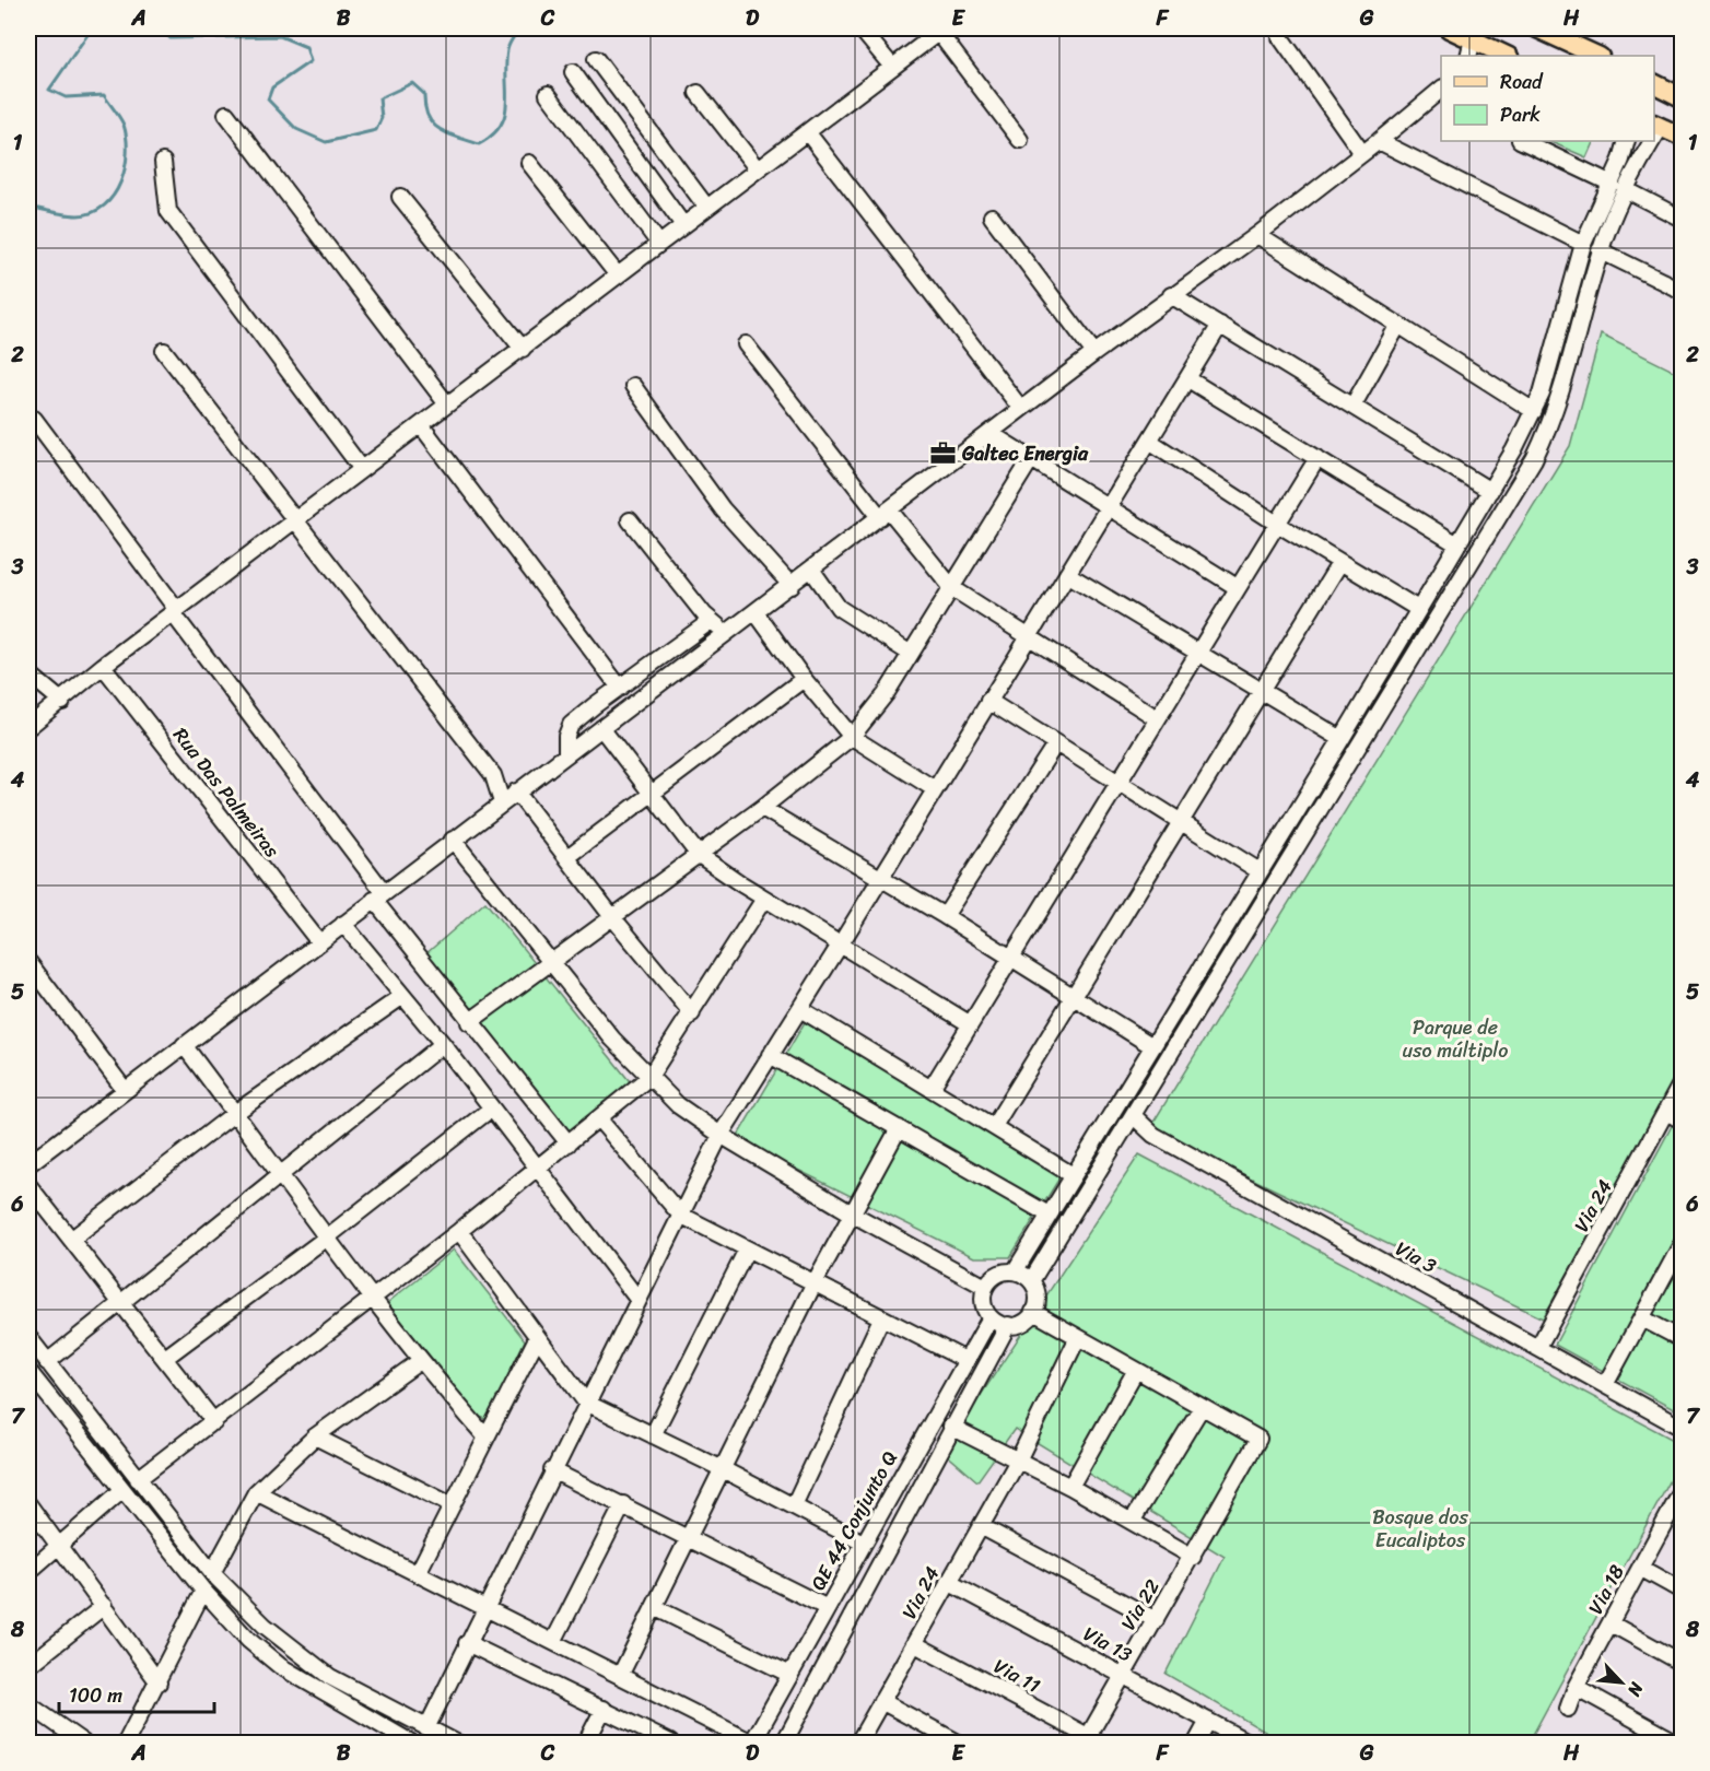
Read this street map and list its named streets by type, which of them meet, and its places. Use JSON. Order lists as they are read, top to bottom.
{
  "streets": {
    "street": [
      "Rua Das Palmeiras",
      "Via 24",
      "Via 3",
      "QE 44 Conjunto Q",
      "Via 18",
      "Via 22",
      "Via 13",
      "Via 11"
    ]
  },
  "crossings": [
    ["Via 24", "Via 3"],
    ["Via 24", "Via 13"],
    ["Via 24", "Via 11"],
    ["Via 22", "Via 13"],
    ["Via 22", "Via 11"]
  ],
  "parks": ["Parque de uso múltiplo", "Bosque dos Eucaliptos"],
  "places": {
    "office": ["Galtec Energia"]
  },
  "legend": ["Road", "Park"],
  "scale_bar": "100 m",
  "north": "bottom right",
  "grid": {
    "columns": [
      "A",
      "B",
      "C",
      "D",
      "E",
      "F",
      "G",
      "H"
    ],
    "rows": [
      "1",
      "2",
      "3",
      "4",
      "5",
      "6",
      "7",
      "8"
    ]
  }
}
